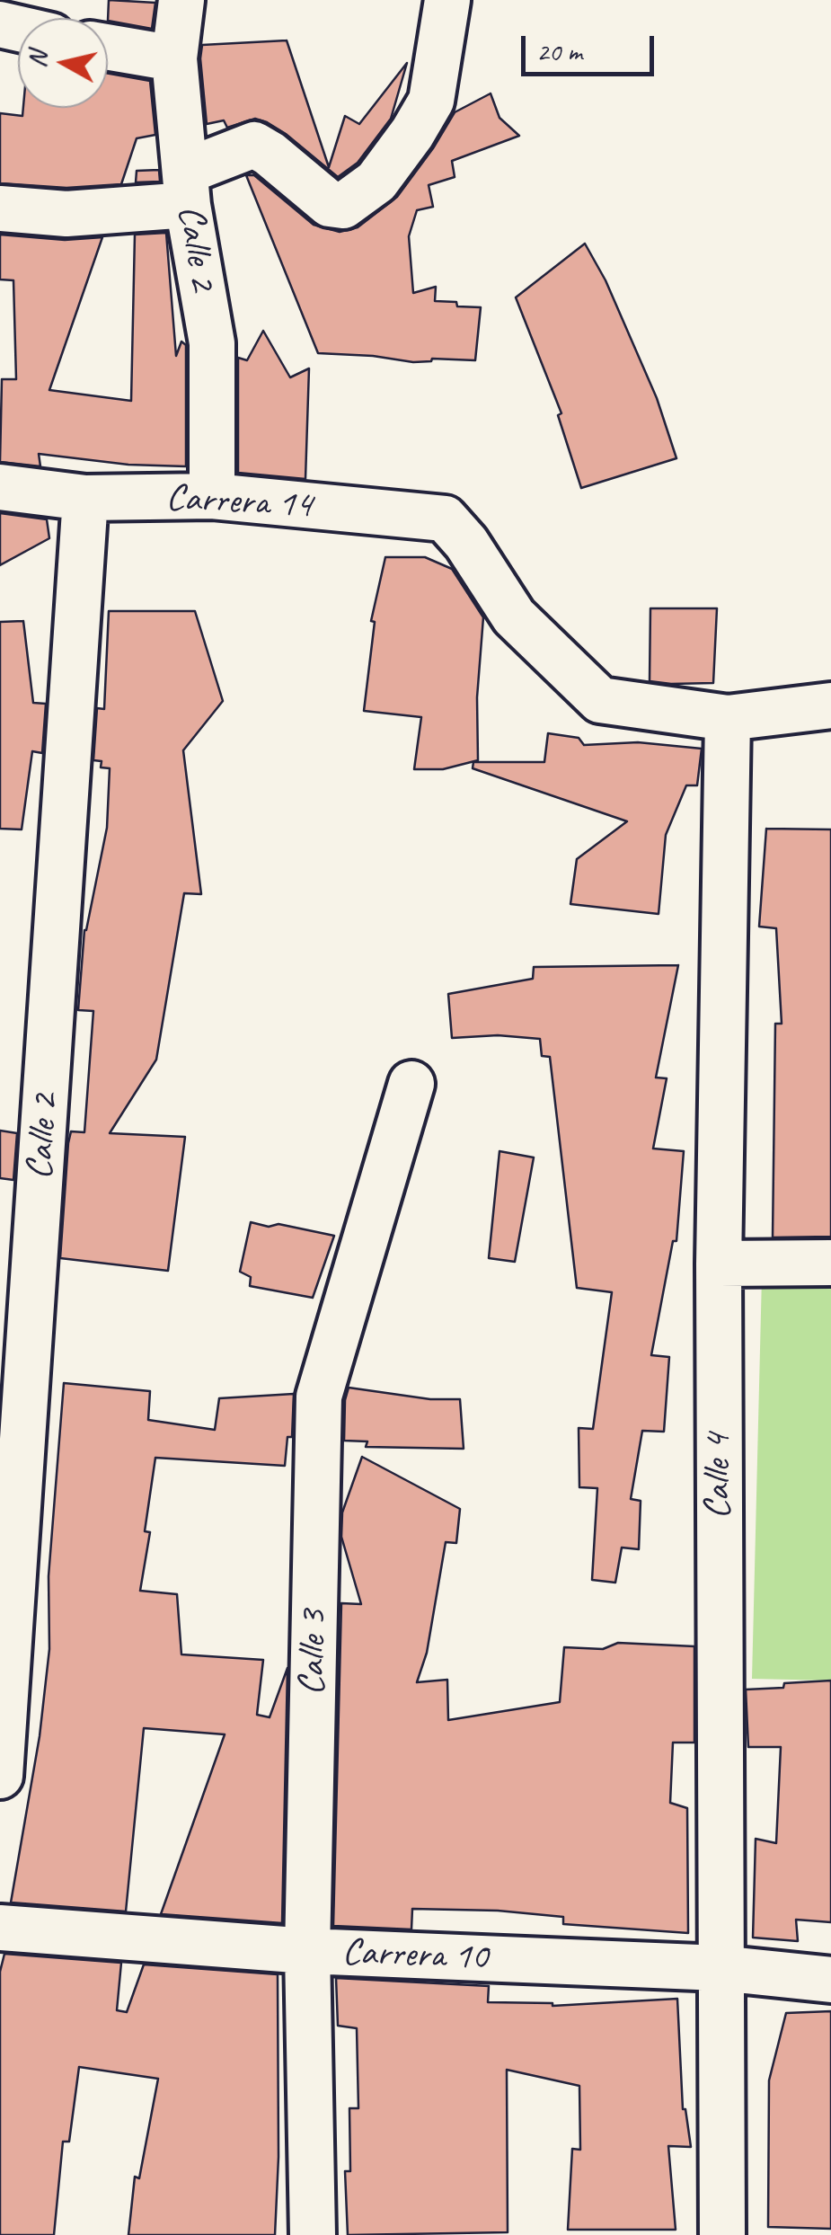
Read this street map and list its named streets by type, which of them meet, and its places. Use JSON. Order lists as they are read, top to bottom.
{
  "streets": {
    "street": [
      "Calle 2",
      "Carrera 14",
      "Calle 4",
      "Calle 3",
      "Carrera 10"
    ]
  },
  "crossings": [
    ["Calle 2", "Carrera 14"],
    ["Carrera 14", "Calle 4"],
    ["Calle 4", "Carrera 10"],
    ["Calle 3", "Carrera 10"]
  ],
  "scale_bar": "20 m",
  "north": "left"
}
